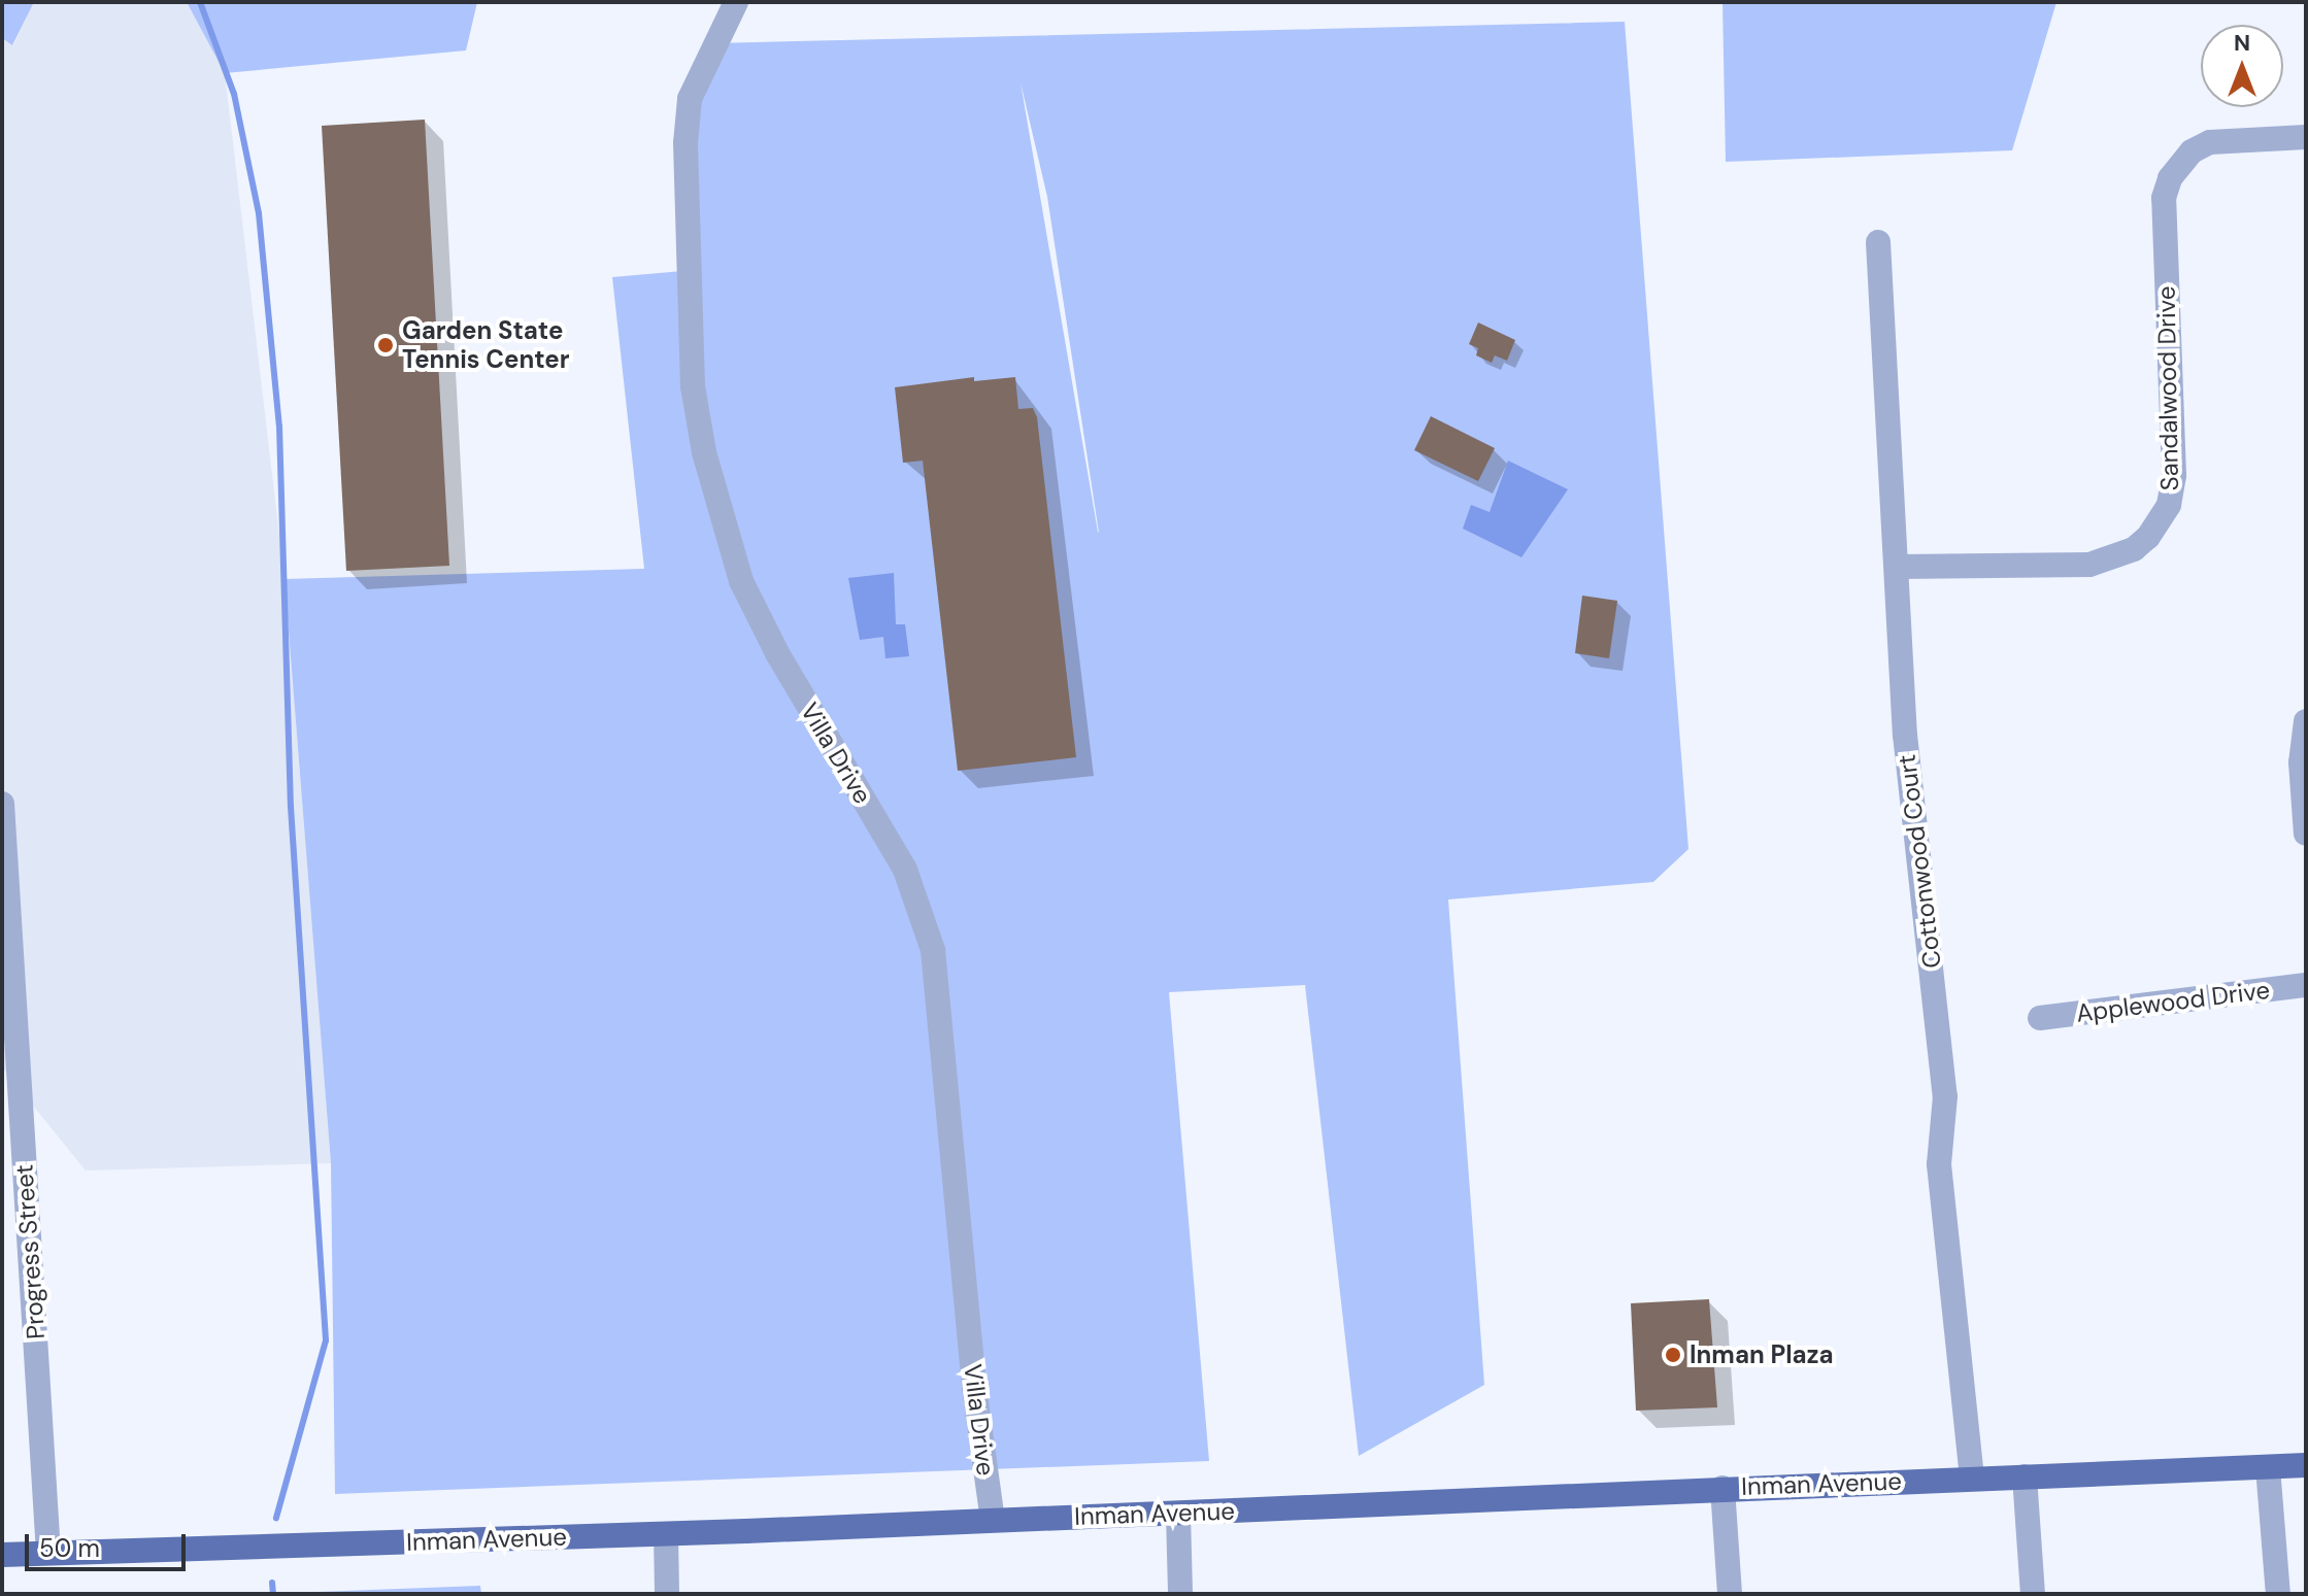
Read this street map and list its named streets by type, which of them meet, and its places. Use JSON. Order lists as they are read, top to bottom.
{
  "streets": {
    "main road": ["Inman Avenue"],
    "street": [
      "Sandalwood Drive",
      "Villa Drive",
      "Cottonwood Court",
      "Applewood Drive",
      "Progress Street"
    ]
  },
  "crossings": [
    ["Sandalwood Drive", "Cottonwood Court"],
    ["Villa Drive", "Inman Avenue"],
    ["Cottonwood Court", "Inman Avenue"],
    ["Progress Street", "Inman Avenue"]
  ],
  "places": ["Garden State Tennis Center", "Inman Plaza"],
  "scale_bar": "50 m",
  "north": "top"
}
